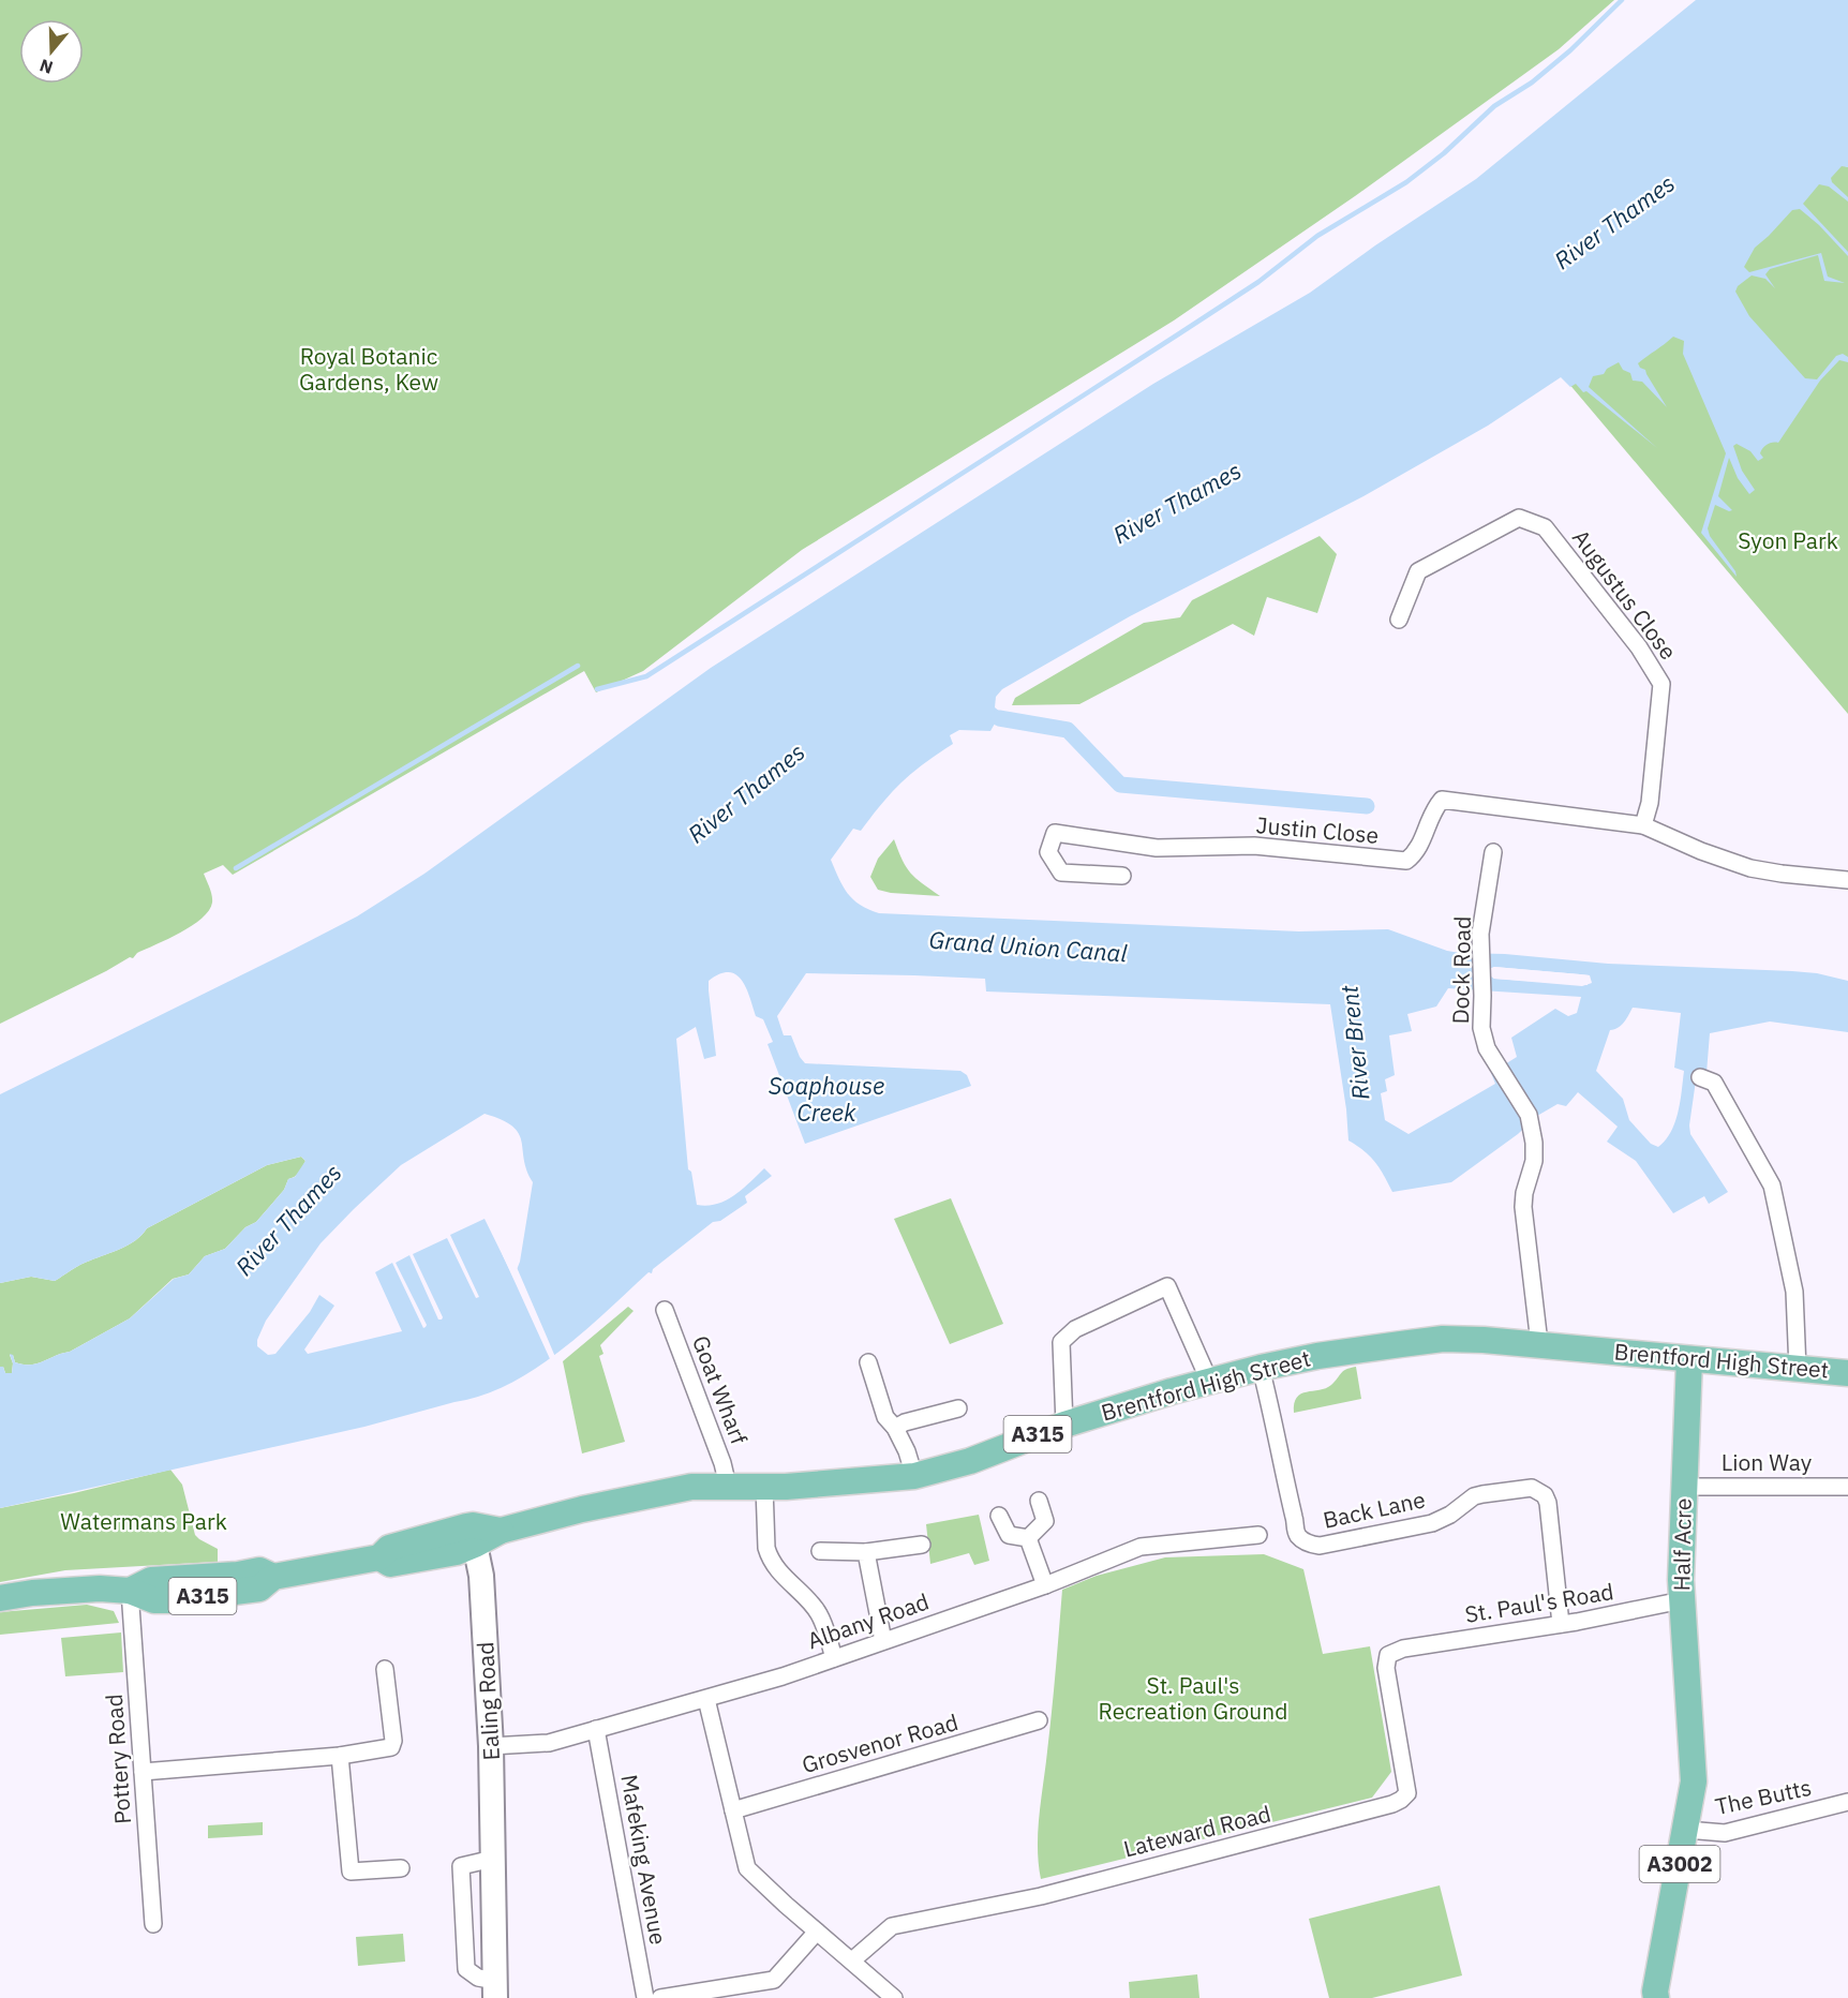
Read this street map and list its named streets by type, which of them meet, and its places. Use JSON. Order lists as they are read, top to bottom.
{
  "streets": {
    "main road": [
      "Brentford High Street",
      "A315",
      "Half Acre",
      "Ealing Road",
      "A3002"
    ],
    "street": [
      "Augustus Close",
      "Justin Close",
      "Dock Road",
      "Goat Wharf",
      "Lion Way",
      "Back Lane",
      "St. Paul's Road",
      "Albany Road",
      "Grosvenor Road",
      "Pottery Road",
      "The Butts",
      "Lateward Road",
      "Mafeking Avenue"
    ]
  },
  "crossings": [
    ["Augustus Close", "Justin Close"],
    ["Dock Road", "Brentford High Street"],
    ["Brentford High Street", "Goat Wharf"],
    ["Brentford High Street", "Back Lane"],
    ["Brentford High Street", "Half Acre"],
    ["Brentford High Street", "Ealing Road"],
    ["Brentford High Street", "Pottery Road"],
    ["Lion Way", "Half Acre"],
    ["Back Lane", "St. Paul's Road"],
    ["Half Acre", "St. Paul's Road"],
    ["Half Acre", "The Butts"],
    ["Half Acre", "A3002"],
    ["St. Paul's Road", "Lateward Road"],
    ["Albany Road", "Ealing Road"],
    ["Albany Road", "Mafeking Avenue"],
    ["The Butts", "A3002"]
  ],
  "water": [
    "River Thames",
    "Grand Union Canal",
    "River Brent",
    "Soaphouse Creek"
  ],
  "parks": [
    "Royal Botanic Gardens, Kew",
    "Syon Park",
    "Watermans Park",
    "St. Paul's Recreation Ground"
  ],
  "north": "bottom"
}
